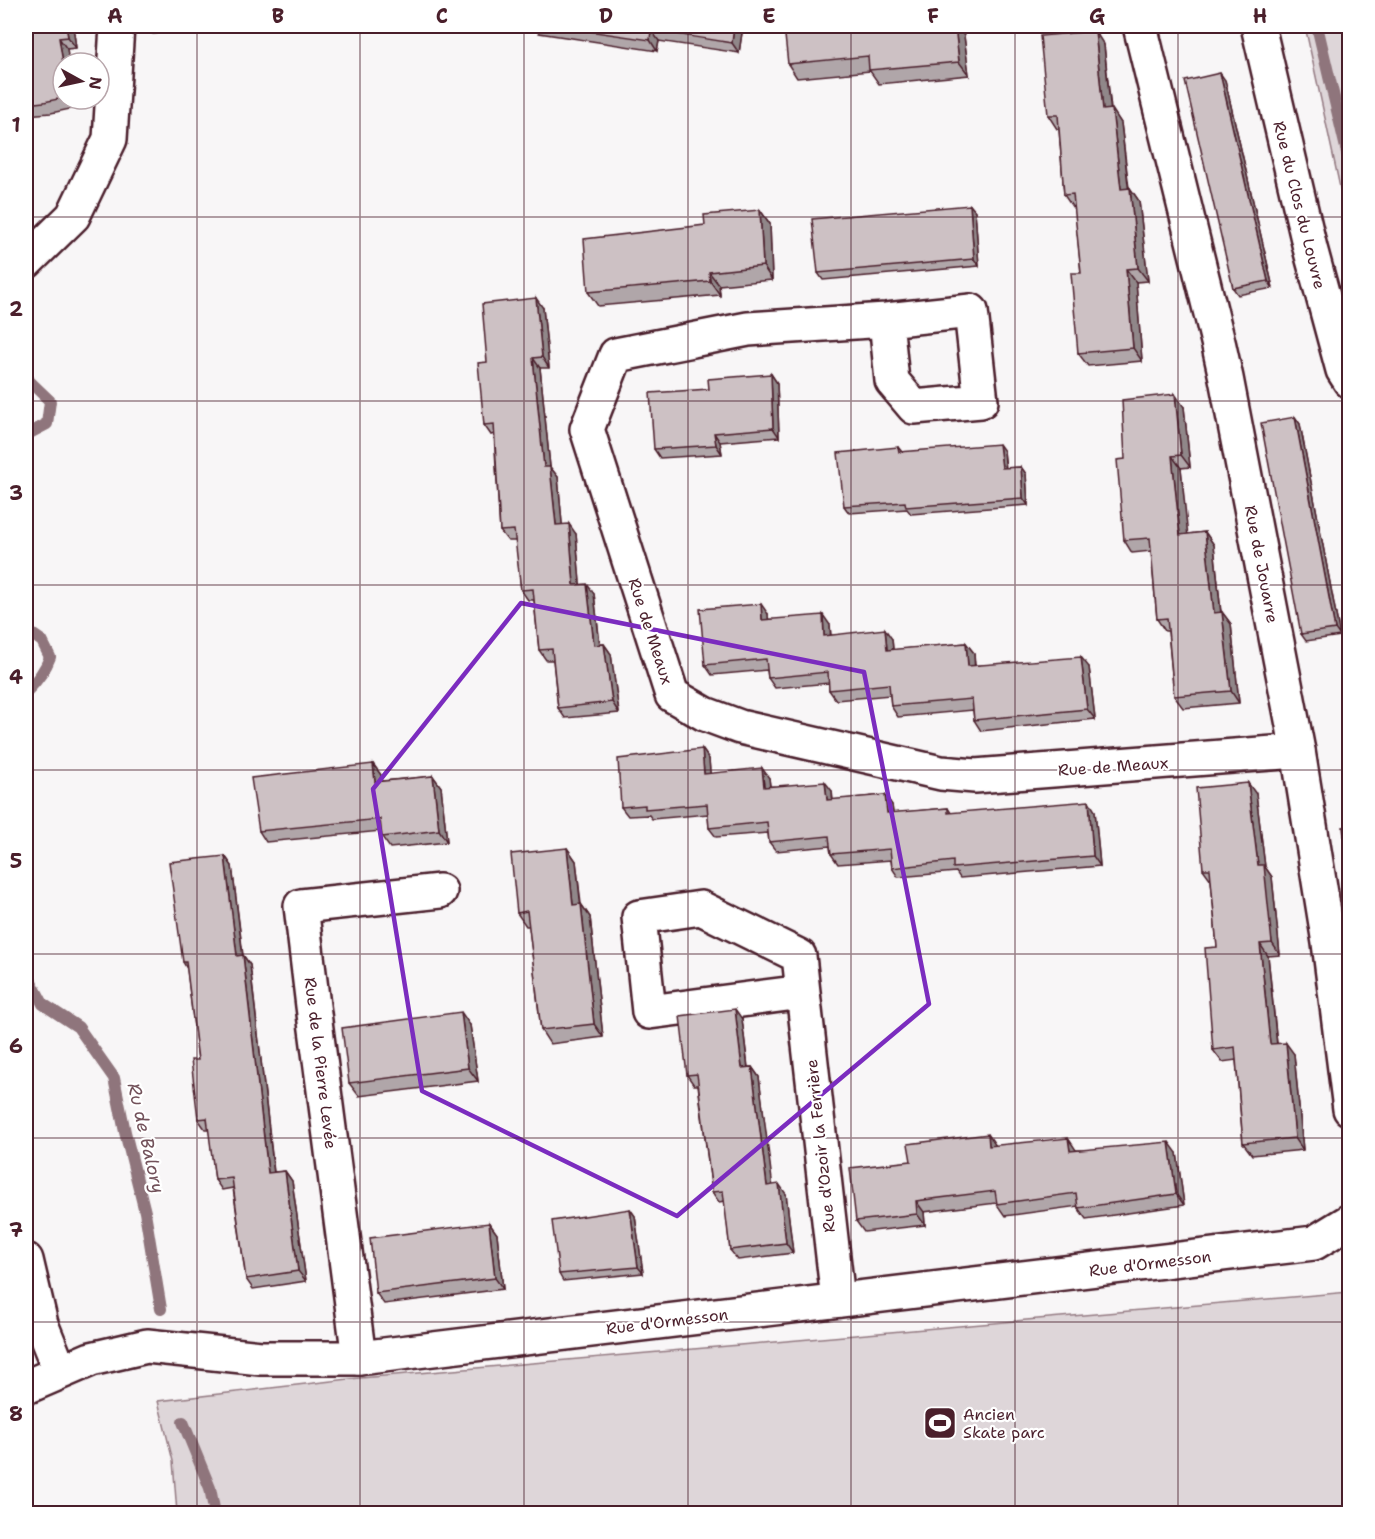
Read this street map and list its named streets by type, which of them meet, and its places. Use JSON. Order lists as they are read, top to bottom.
{
  "streets": {
    "street": [
      "Rue du Clos du Louvre",
      "Rue de Jouarre",
      "Rue de Meaux",
      "Rue de la Pierre Levée",
      "Rue d'Ozoir la Ferrière",
      "Rue d'Ormesson"
    ]
  },
  "crossings": [
    ["Rue de Jouarre", "Rue de Meaux"],
    ["Rue de la Pierre Levée", "Rue d'Ormesson"],
    ["Rue d'Ozoir la Ferrière", "Rue d'Ormesson"]
  ],
  "water": ["Ru de Balory"],
  "places": {
    "sports": ["Ancien Skate parc"]
  },
  "north": "right",
  "grid": {
    "columns": [
      "A",
      "B",
      "C",
      "D",
      "E",
      "F",
      "G",
      "H"
    ],
    "rows": [
      "1",
      "2",
      "3",
      "4",
      "5",
      "6",
      "7",
      "8"
    ]
  }
}
